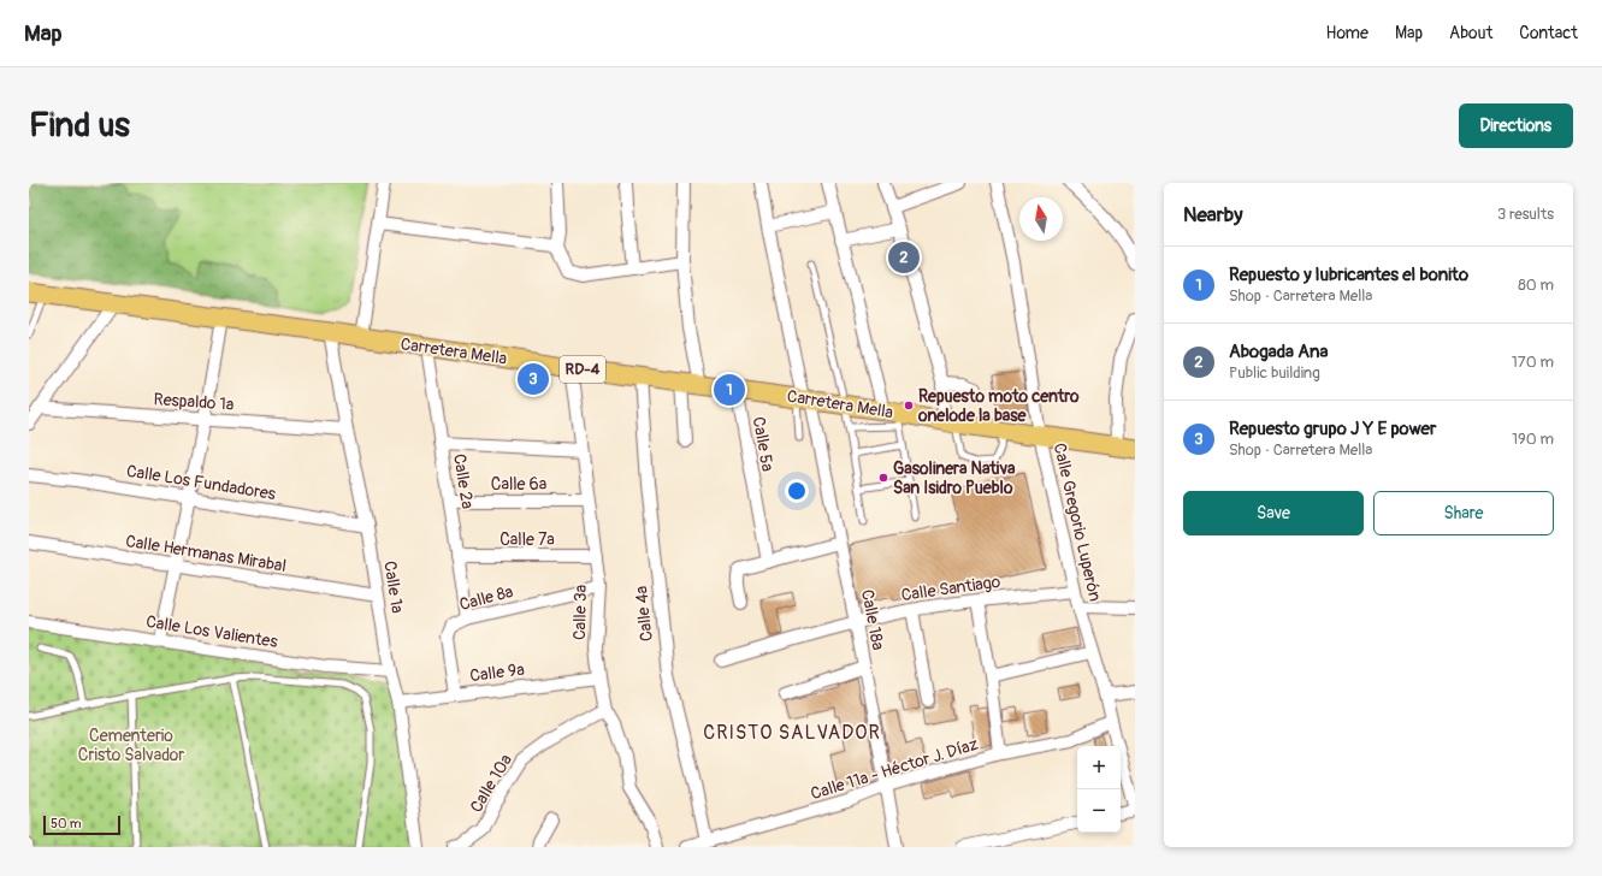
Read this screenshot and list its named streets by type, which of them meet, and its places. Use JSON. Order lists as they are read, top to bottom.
{
  "streets": {
    "main road": ["Carretera Mella", "RD-4"],
    "street": [
      "Respaldo 1a",
      "Calle 5a",
      "Calle 2a",
      "Calle Los Fundadores",
      "Calle 6a",
      "Calle Gregorio Luperón",
      "Calle 7a",
      "Calle Hermanas Mirabal",
      "Calle 1a",
      "Calle Santiago",
      "Calle 8a",
      "Calle 3a",
      "Calle 4a",
      "Calle 18a",
      "Calle Los Valientes",
      "Calle 9a",
      "Calle 11a - Héctor J. Díaz",
      "Calle 10a"
    ]
  },
  "crossings": [
    ["Carretera Mella", "Calle 5a"],
    ["Carretera Mella", "Calle 2a"],
    ["Carretera Mella", "Calle Gregorio Luperón"],
    ["Carretera Mella", "Calle 1a"],
    ["Carretera Mella", "Calle 3a"],
    ["Carretera Mella", "Calle 4a"],
    ["Carretera Mella", "Calle 18a"],
    ["Respaldo 1a", "Calle 1a"],
    ["Calle 2a", "Calle 6a"],
    ["Calle 2a", "Calle 7a"],
    ["Calle 2a", "Calle 8a"],
    ["Calle Los Fundadores", "Calle 1a"],
    ["Calle 6a", "Calle 3a"],
    ["Calle Gregorio Luperón", "Calle Santiago"],
    ["Calle Gregorio Luperón", "Calle 11a - Héctor J. Díaz"],
    ["Calle 7a", "Calle 3a"],
    ["Calle Hermanas Mirabal", "Calle 1a"],
    ["Calle 1a", "Calle Los Valientes"],
    ["Calle 1a", "Calle 9a"],
    ["Calle Santiago", "Calle 18a"],
    ["Calle 8a", "Calle 3a"],
    ["Calle 8a", "Calle 9a"],
    ["Calle 3a", "Calle 9a"],
    ["Calle 3a", "Calle 10a"],
    ["Calle 4a", "Calle 11a - Héctor J. Díaz"],
    ["Calle 18a", "Calle 11a - Héctor J. Díaz"]
  ],
  "districts": ["CRISTO SALVADOR"],
  "parks": ["Cementerio Cristo Salvador"],
  "places": ["Repuesto moto centro onelode la base", "Gasolinera Nativa San Isidro Pueblo"],
  "scale_bar": "50 m",
  "north": "top",
  "page": {
    "header": "Map",
    "nav": [
      "Home",
      "Map",
      "About",
      "Contact"
    ],
    "buttons": [
      "Directions",
      ["Save", "Share"]
    ],
    "title": "Find us",
    "heading": ["Nearby", "3 results"],
    "pins": ["2", "3", "1"],
    "list": [
      {
        "mark": "1",
        "name": "Repuesto y lubricantes el bonito",
        "note": "Shop · Carretera Mella",
        "value": "80 m"
      },
      {
        "mark": "2",
        "name": "Abogada Ana",
        "note": "Public building",
        "value": "170 m"
      },
      {
        "mark": "3",
        "name": "Repuesto grupo J Y E power",
        "note": "Shop · Carretera Mella",
        "value": "190 m"
      }
    ],
    "map_buttons": ["+", "−"],
    "scale": "50 m"
  }
}
